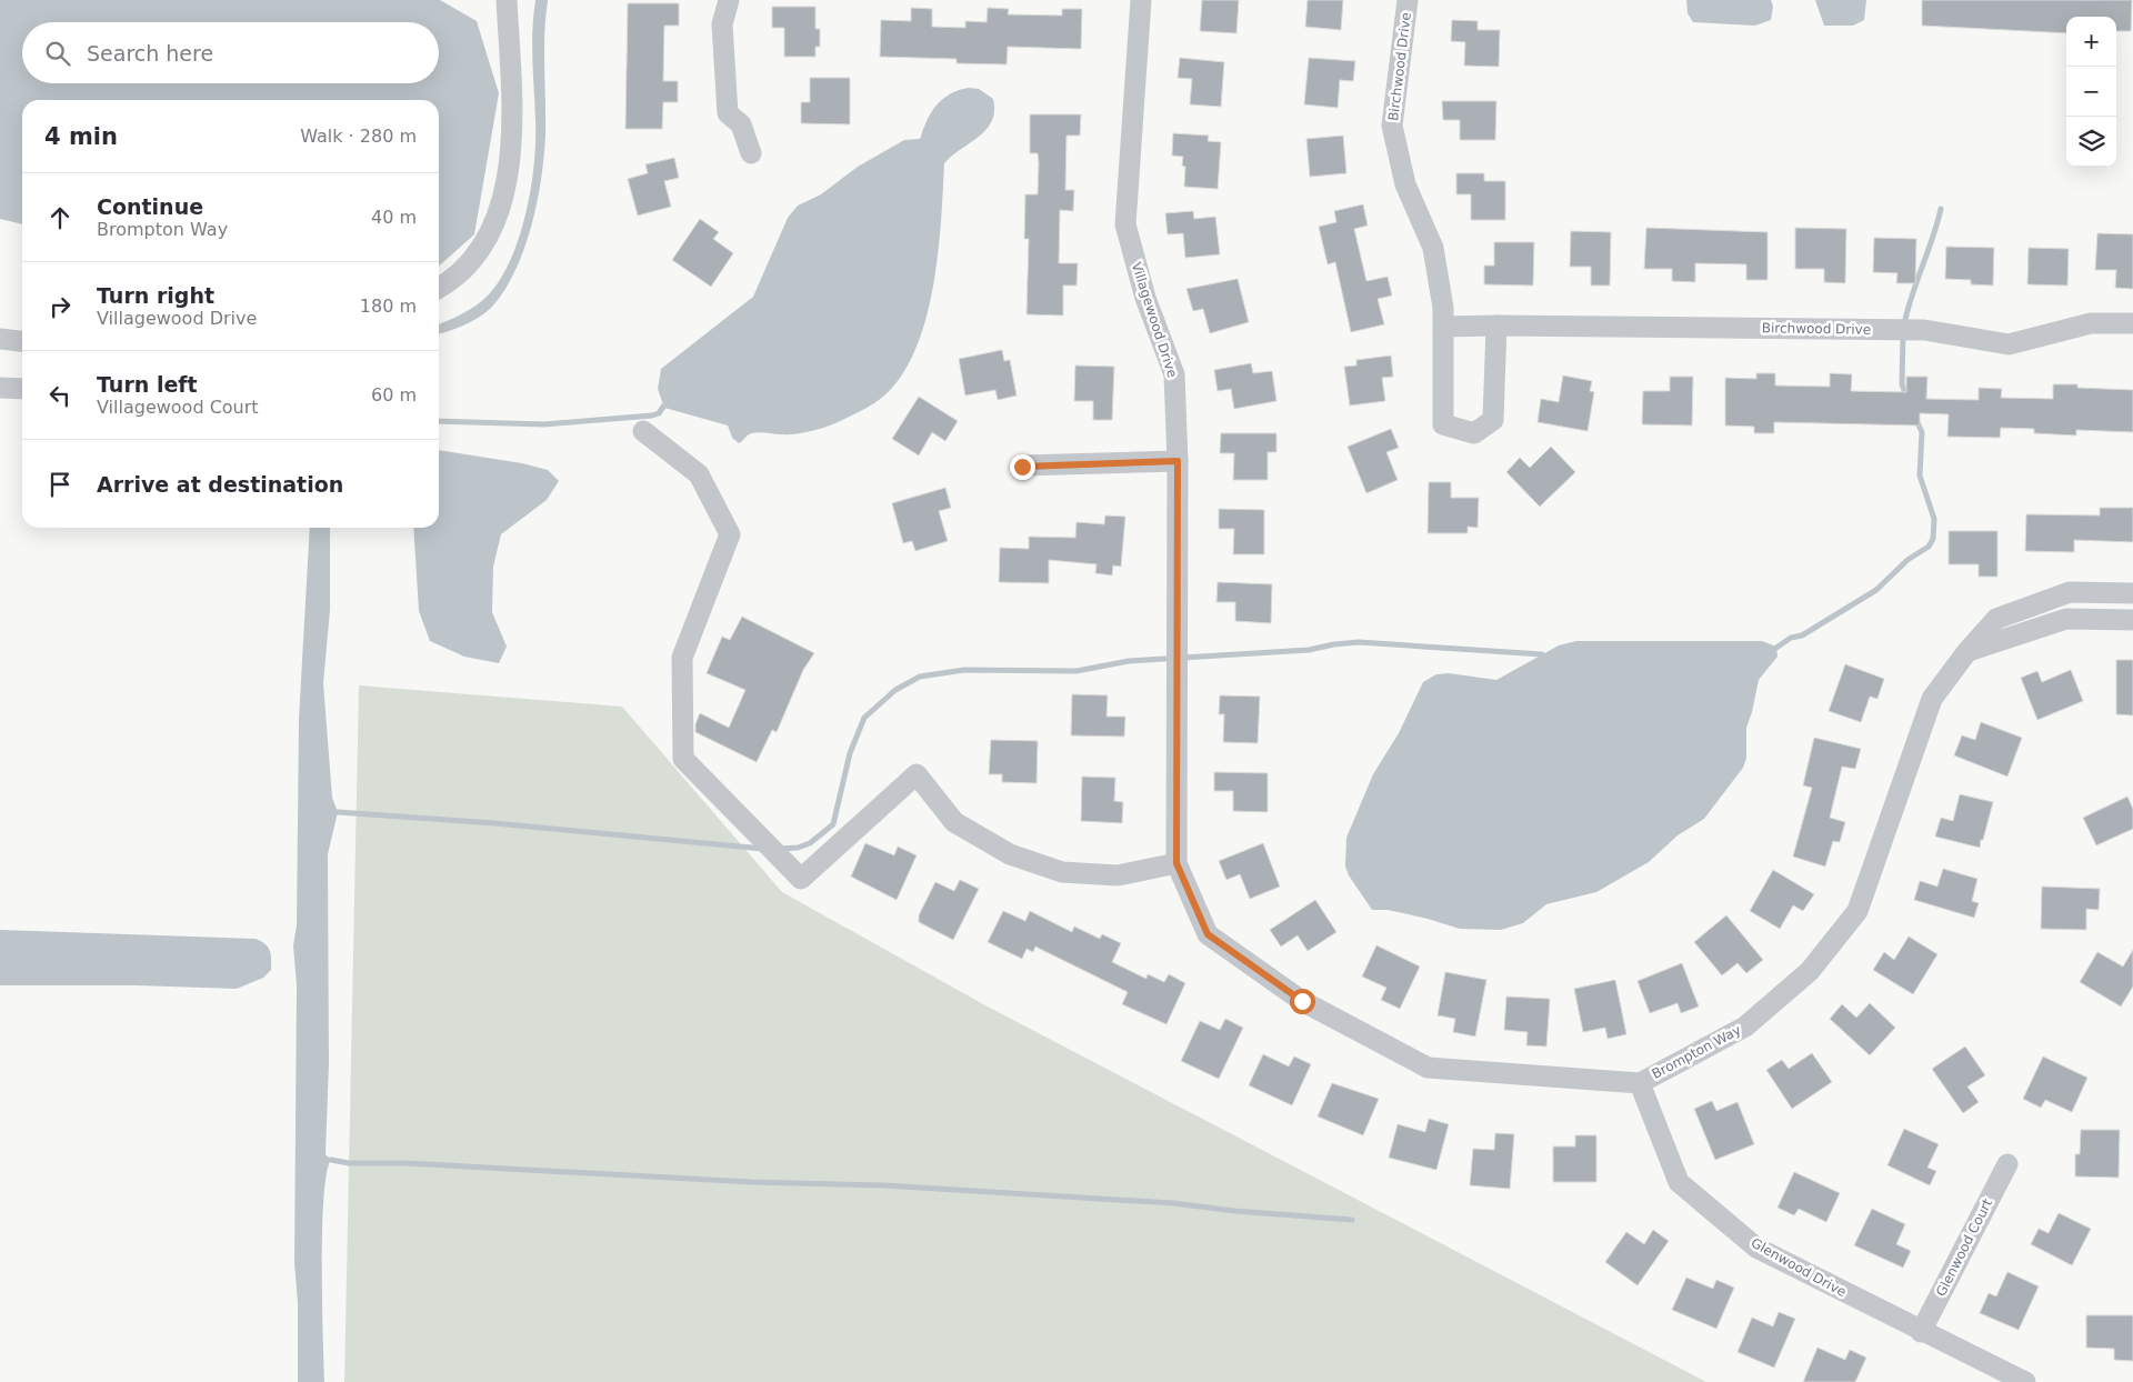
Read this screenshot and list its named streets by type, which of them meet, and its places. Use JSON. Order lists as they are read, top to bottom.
{
  "streets": {
    "street": [
      "Birchwood Drive",
      "Villagewood Drive",
      "Brompton Way",
      "Glenwood Court",
      "Glenwood Drive"
    ]
  },
  "crossings": [
    ["Villagewood Drive", "Brompton Way"],
    ["Brompton Way", "Glenwood Drive"],
    ["Glenwood Court", "Glenwood Drive"]
  ],
  "page": {
    "map_buttons": ["+", "−"],
    "search": "Search here",
    "heading": ["4 min", "Walk · 280 m"],
    "list": [
      ["Continue", "Brompton Way", "40 m"],
      ["Turn right", "Villagewood Drive", "180 m"],
      ["Turn left", "Villagewood Court", "60 m"],
      "Arrive at destination"
    ]
  }
}
